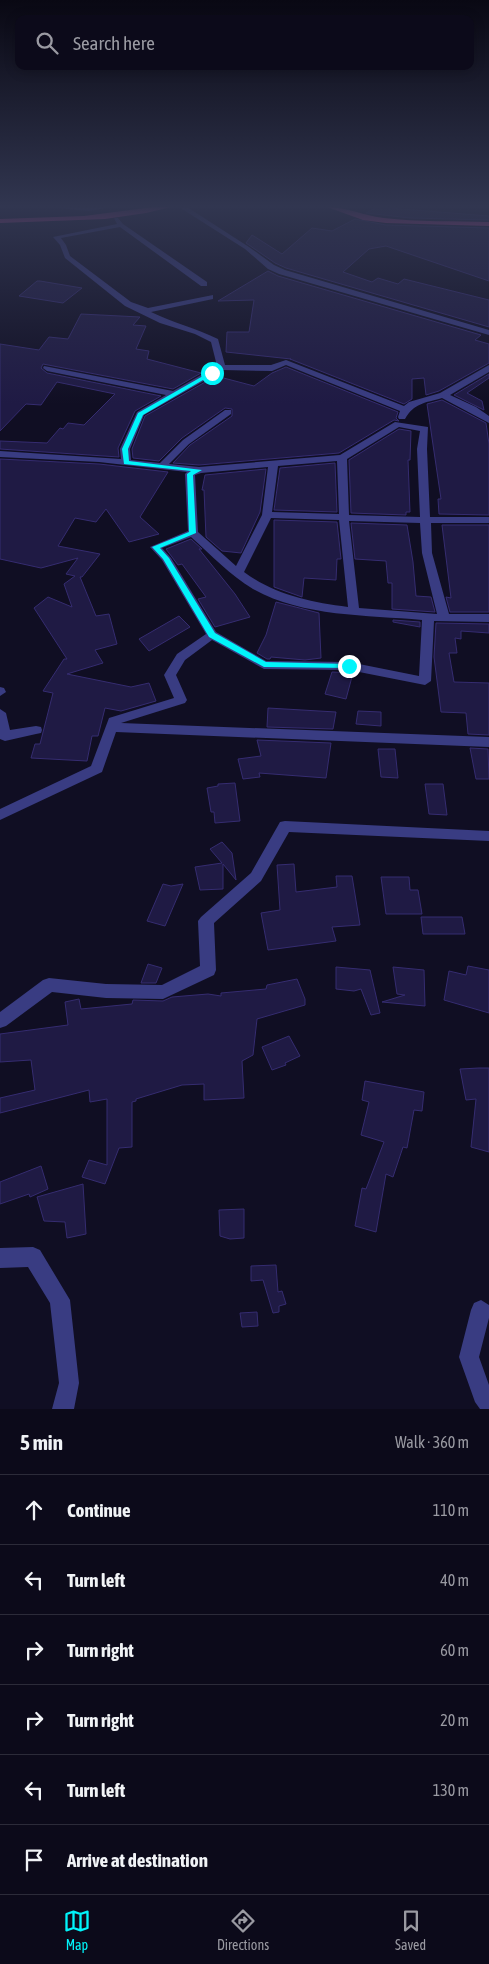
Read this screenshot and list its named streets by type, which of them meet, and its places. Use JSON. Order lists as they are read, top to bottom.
{
  "page": {
    "search": "Search here",
    "heading": ["5 min", "Walk · 360 m"],
    "list": [
      ["Continue", "110 m"],
      ["Turn left", "40 m"],
      ["Turn right", "60 m"],
      ["Turn right", "20 m"],
      ["Turn left", "130 m"],
      "Arrive at destination"
    ],
    "nav": ["Map", "Directions", "Saved"]
  }
}
